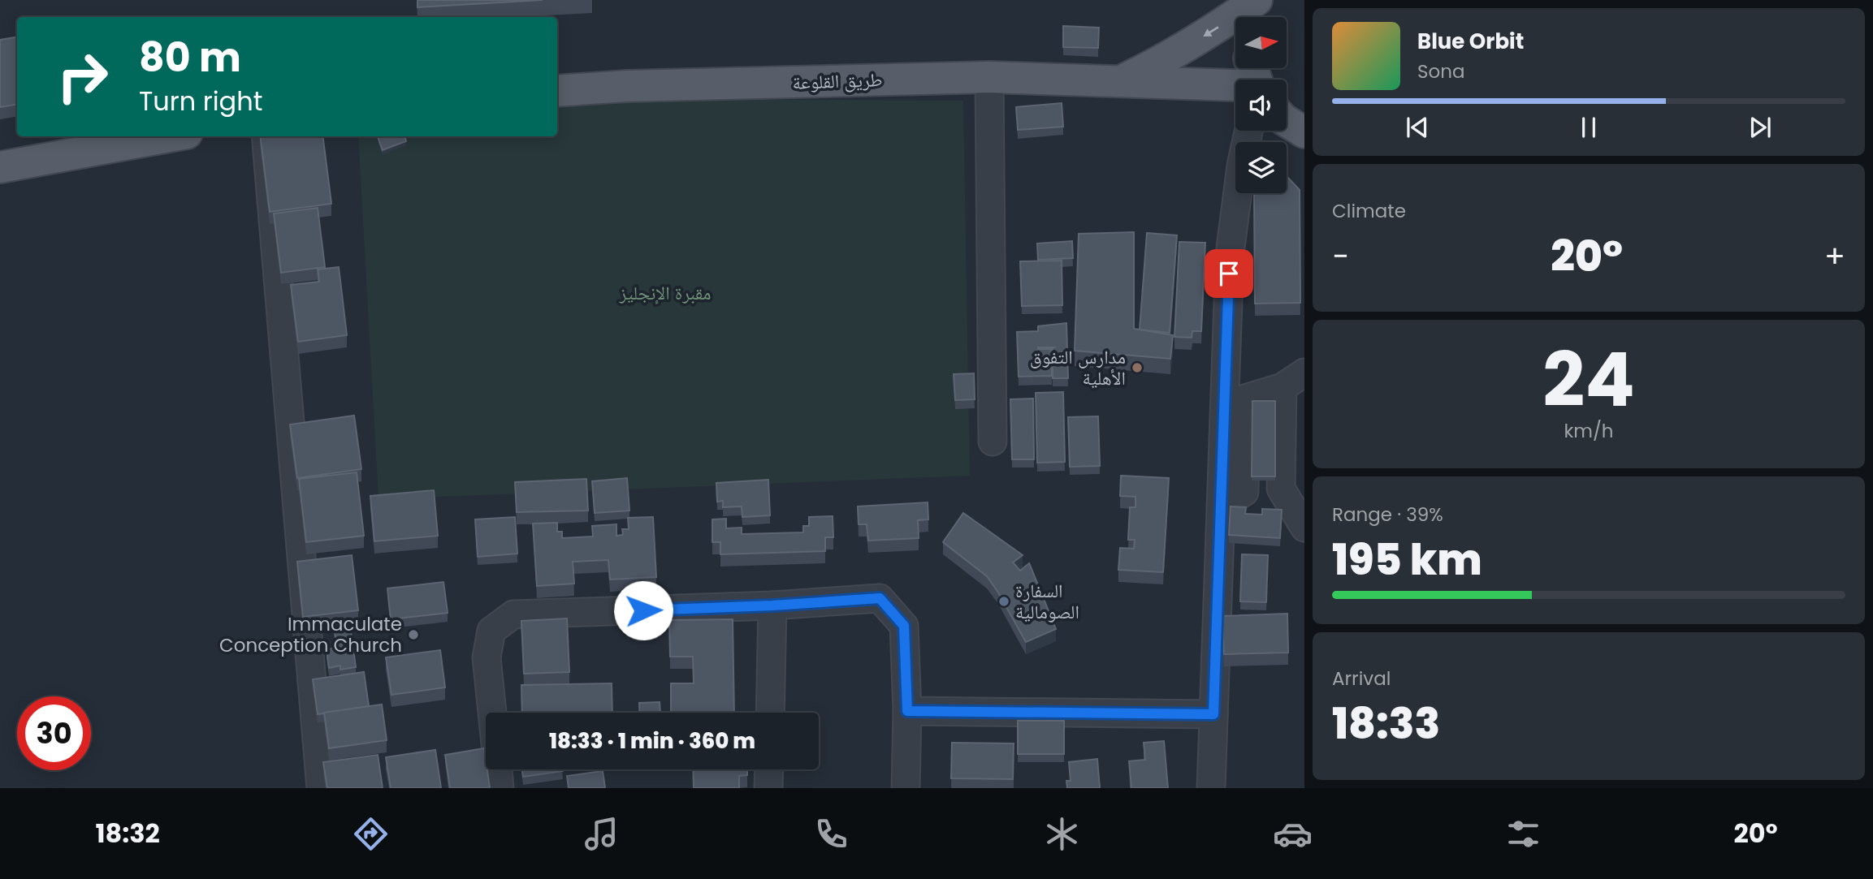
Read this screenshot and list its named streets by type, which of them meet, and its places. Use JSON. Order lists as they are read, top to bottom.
{
  "streets": {
    "main road": ["طريق القلوعة"]
  },
  "parks": ["مقبرة الإنجليز"],
  "places": ["مدارس التفوق الأهلية", "السفارة الصومالية", "Immaculate Conception Church"],
  "north": "right",
  "page": {
    "turn": ["80 m", "Turn right"],
    "song": ["Blue Orbit", "Sona"],
    "tile": [
      "Climate",
      ["24", "km/h"],
      ["Range · 39%", "195 km"],
      ["Arrival", "18:33"]
    ],
    "heat": ["−", "20°", "+"],
    "limit": "30",
    "trip": "18:33 · 1 min · 360 m",
    "tabs": ["18:32", "20°"]
  }
}
